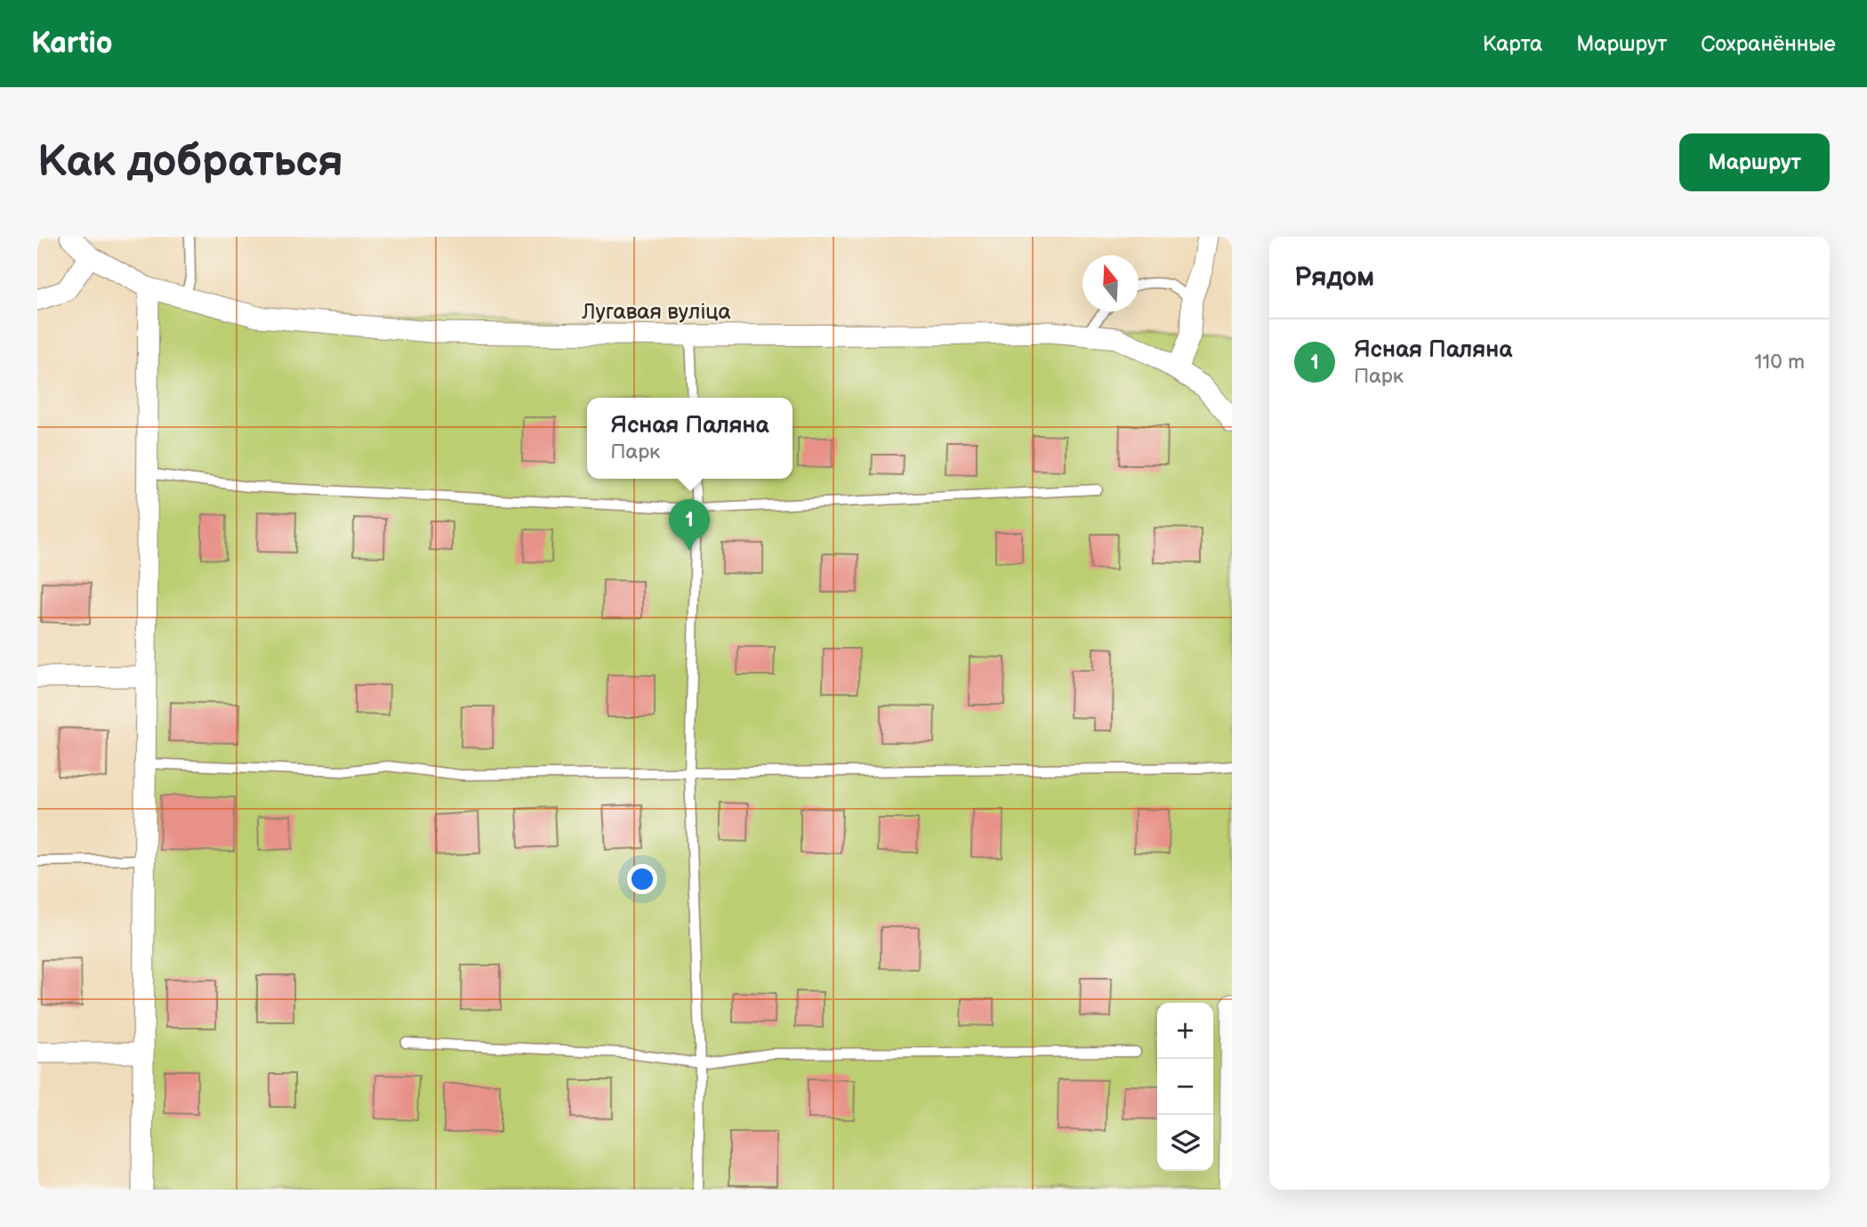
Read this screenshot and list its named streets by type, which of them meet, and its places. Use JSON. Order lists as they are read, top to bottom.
{
  "streets": {
    "street": ["Лугавая вуліца"]
  },
  "north": "top",
  "page": {
    "header": "Kartio",
    "nav": ["Карта", "Маршрут", "Сохранённые"],
    "buttons": "Маршрут",
    "title": "Как добраться",
    "heading": "Рядом",
    "list": [
      {
        "mark": "1",
        "name": "Ясная Паляна",
        "note": "Парк",
        "value": "110 m"
      }
    ],
    "popup": ["Ясная Паляна", "Парк"],
    "pins": "1",
    "map_buttons": ["+", "−"]
  }
}
